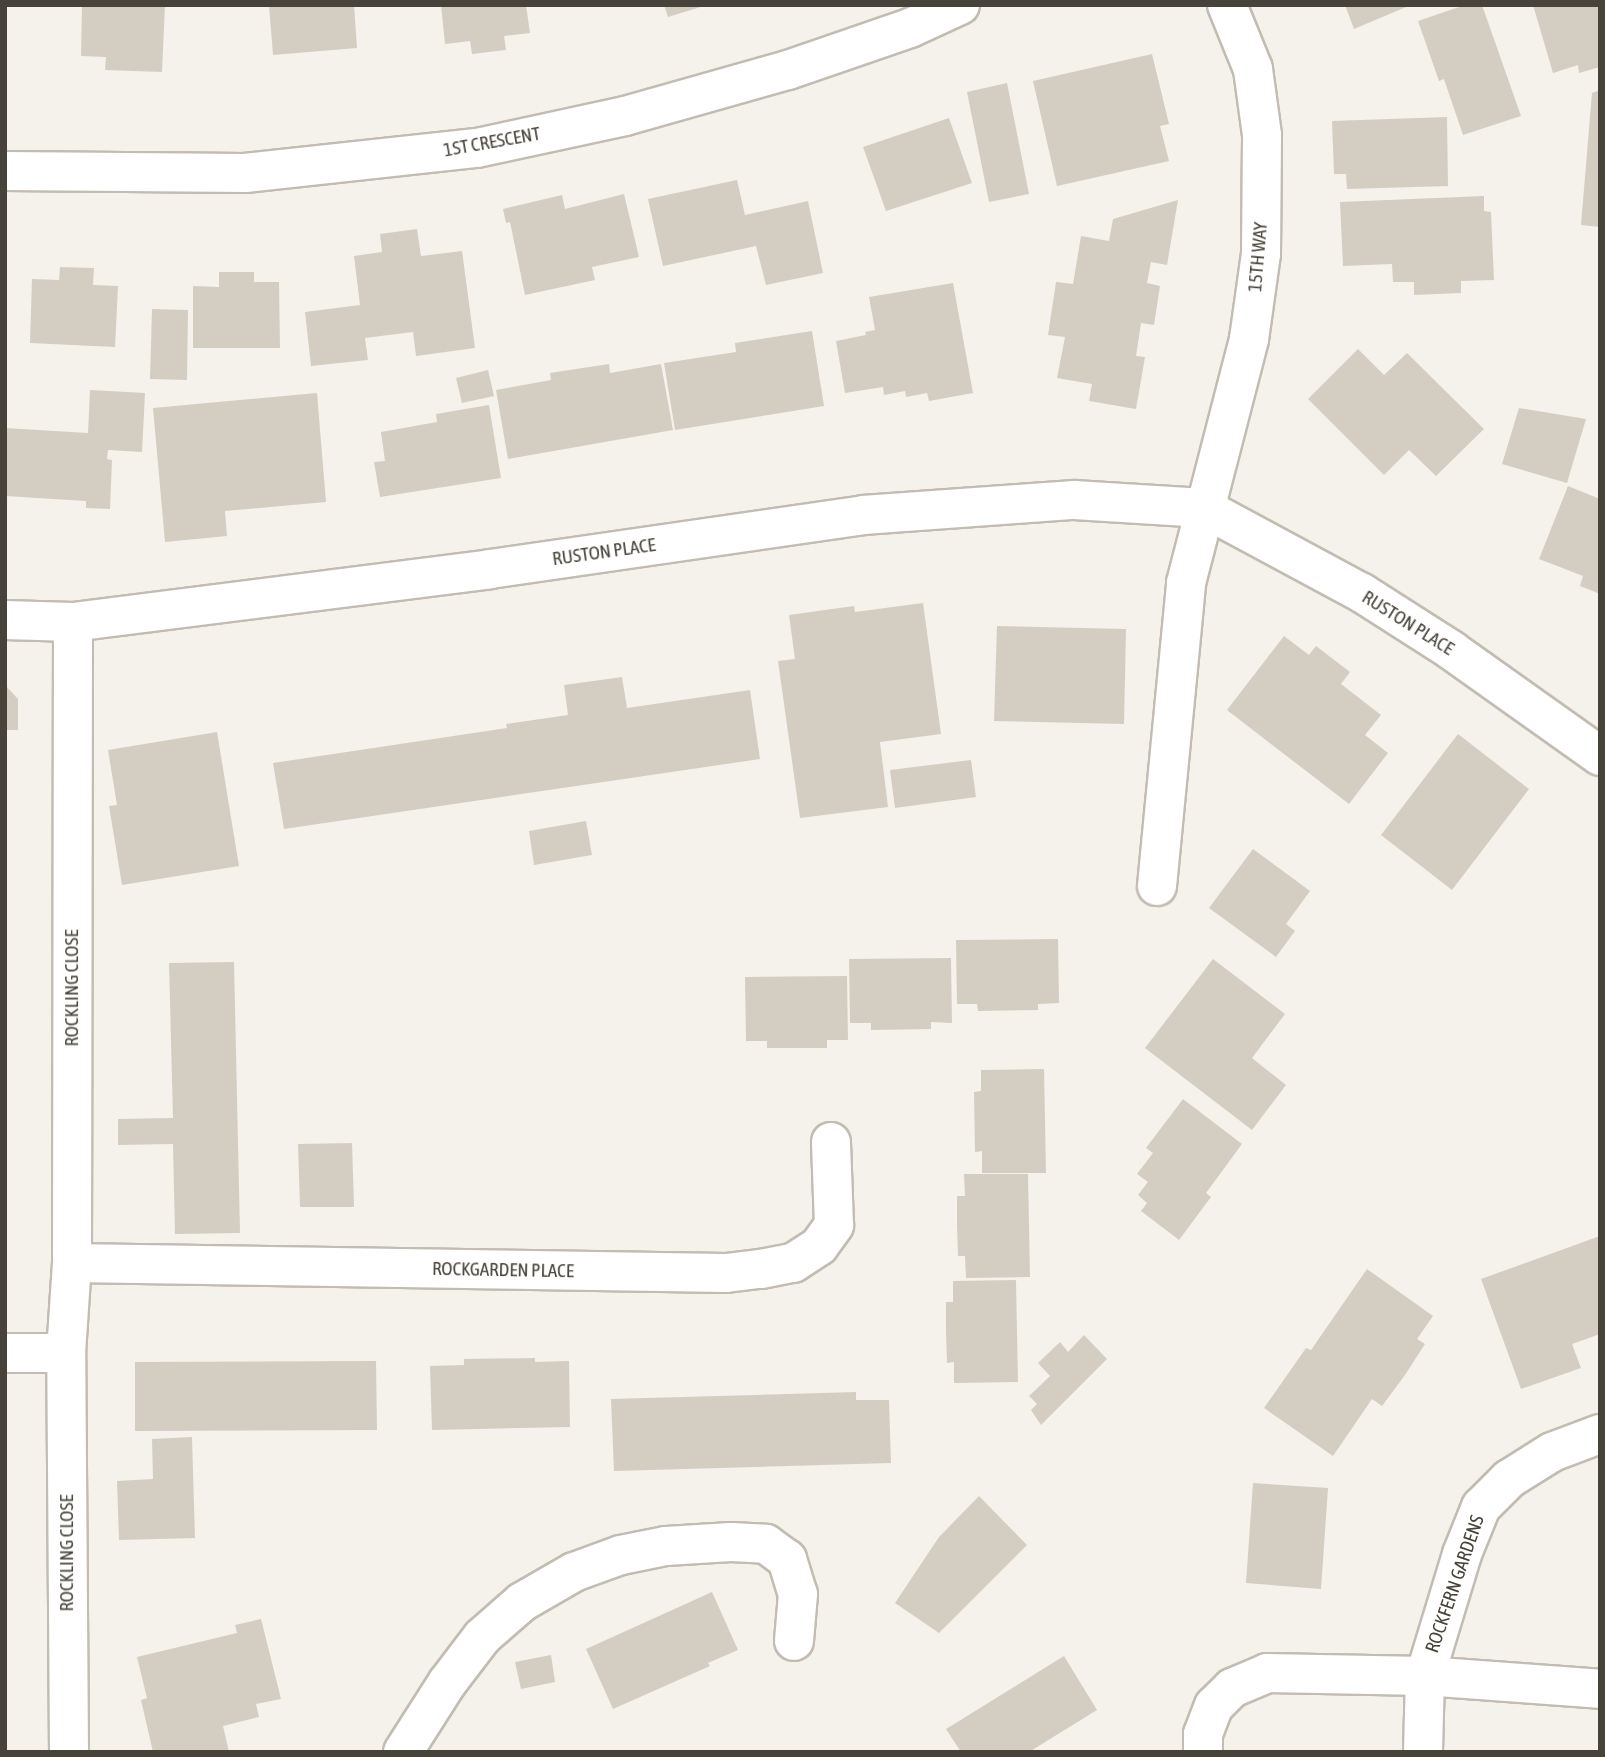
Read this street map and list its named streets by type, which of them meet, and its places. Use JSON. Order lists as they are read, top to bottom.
{
  "streets": {
    "street": [
      "1ST CRESCENT",
      "15TH WAY",
      "RUSTON PLACE",
      "ROCKLING CLOSE",
      "ROCKGARDEN PLACE",
      "ROCKFERN GARDENS"
    ]
  },
  "crossings": [
    ["15TH WAY", "RUSTON PLACE"],
    ["RUSTON PLACE", "ROCKLING CLOSE"],
    ["ROCKLING CLOSE", "ROCKGARDEN PLACE"]
  ]
}
